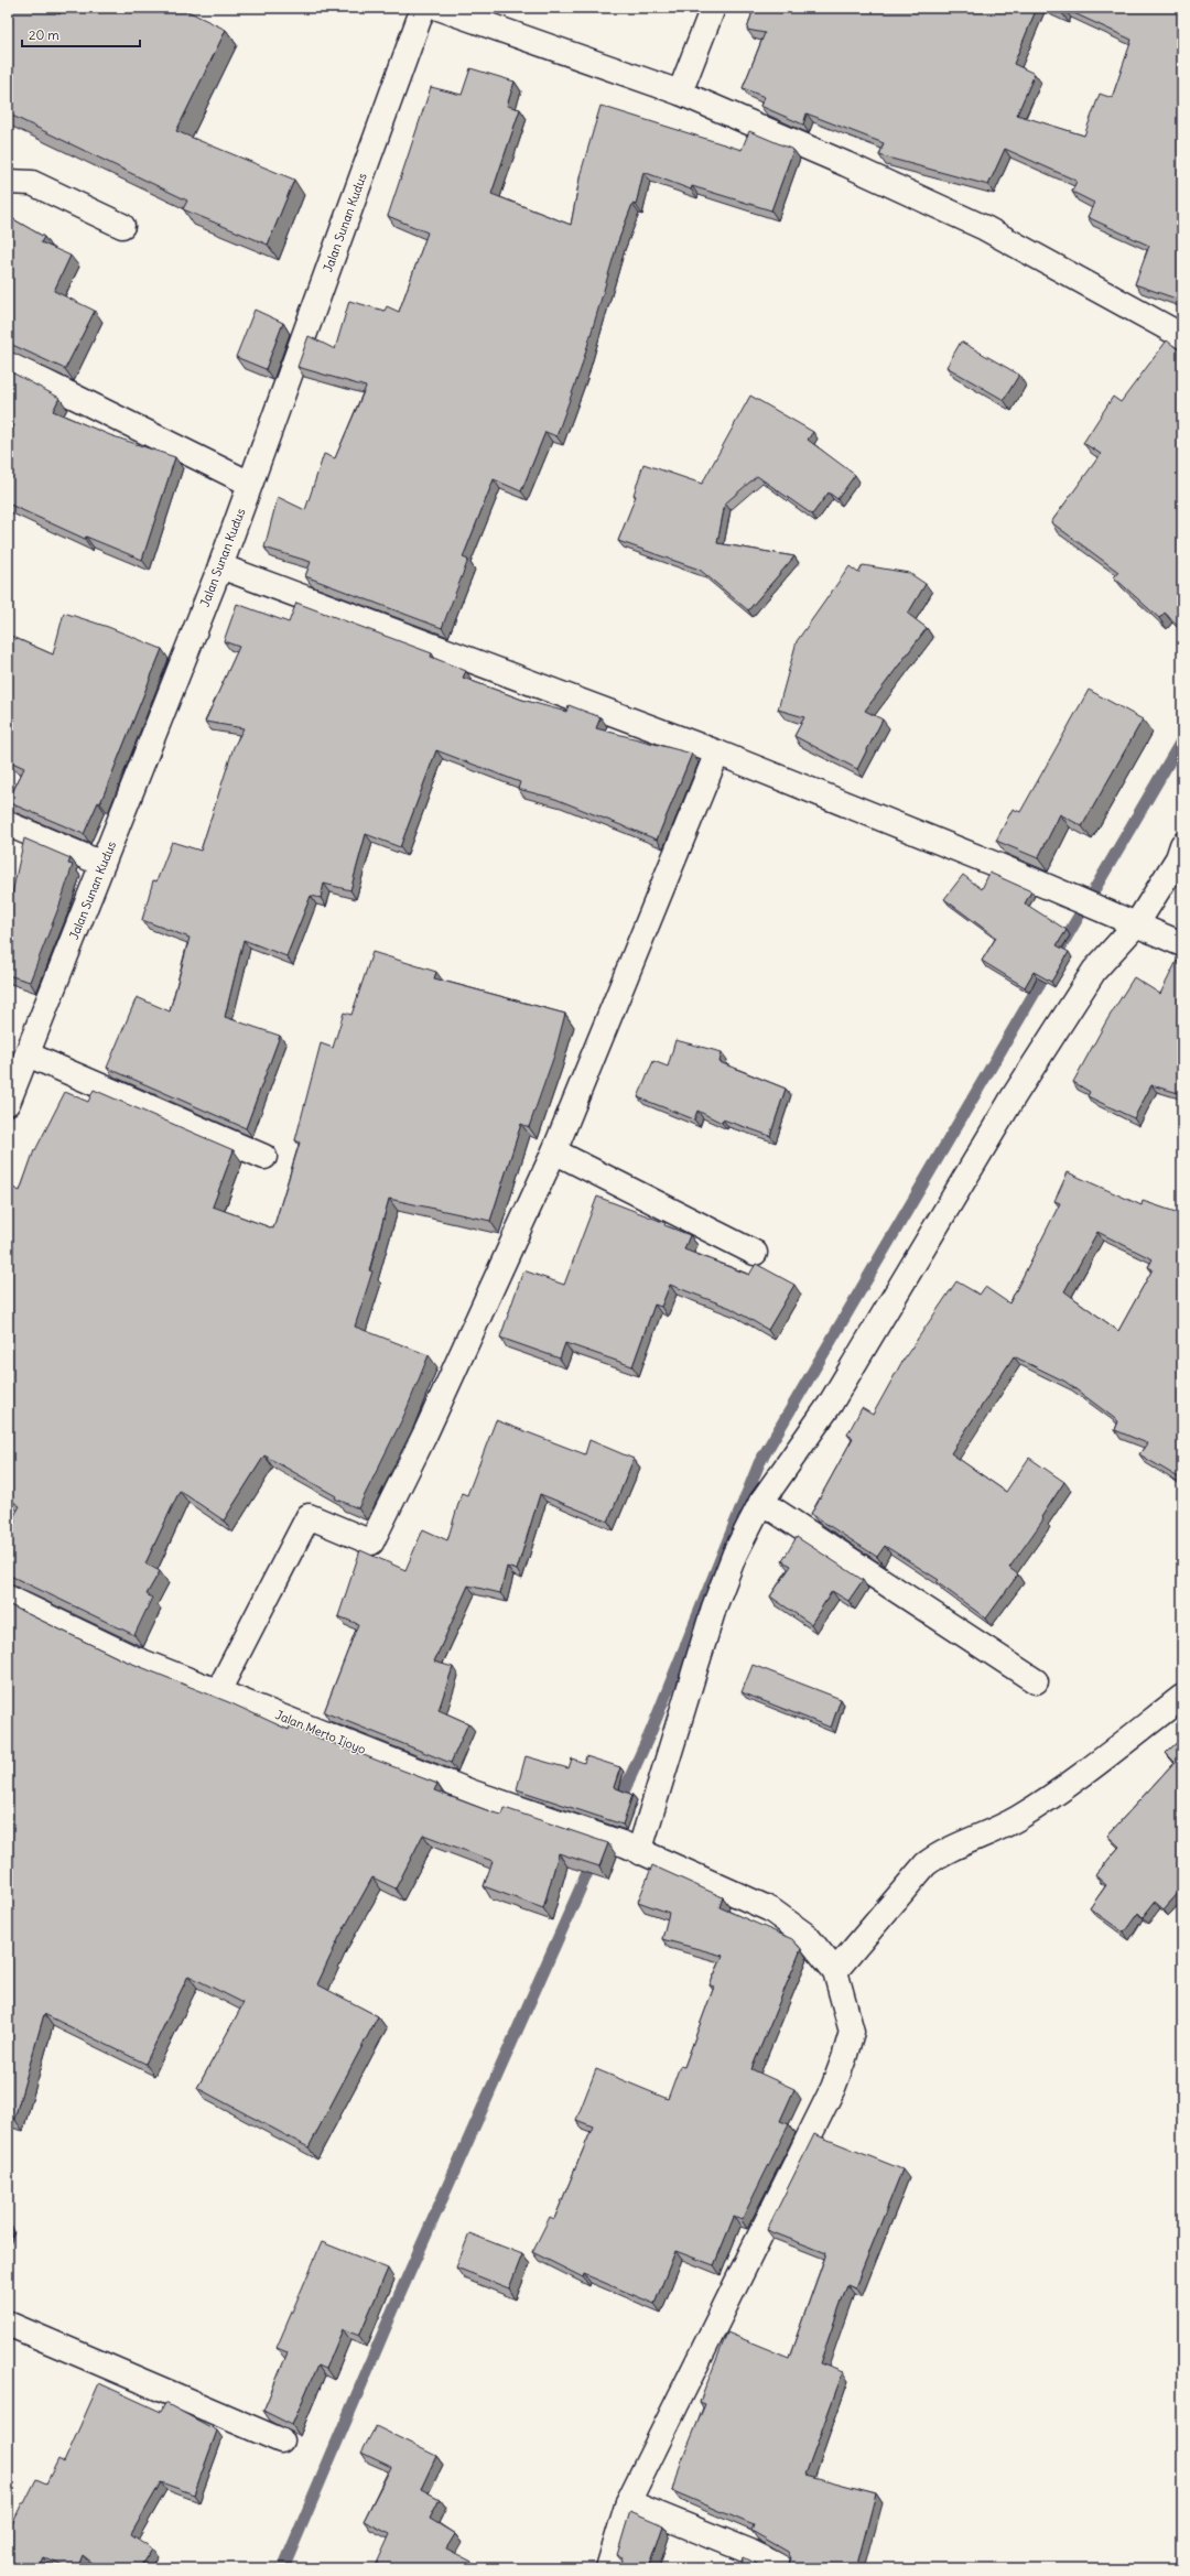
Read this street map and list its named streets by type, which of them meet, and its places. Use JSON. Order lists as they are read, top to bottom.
{
  "streets": {
    "street": ["Jalan Sunan Kudus", "Jalan Merto Ijoyo"]
  },
  "scale_bar": "20 m"
}
